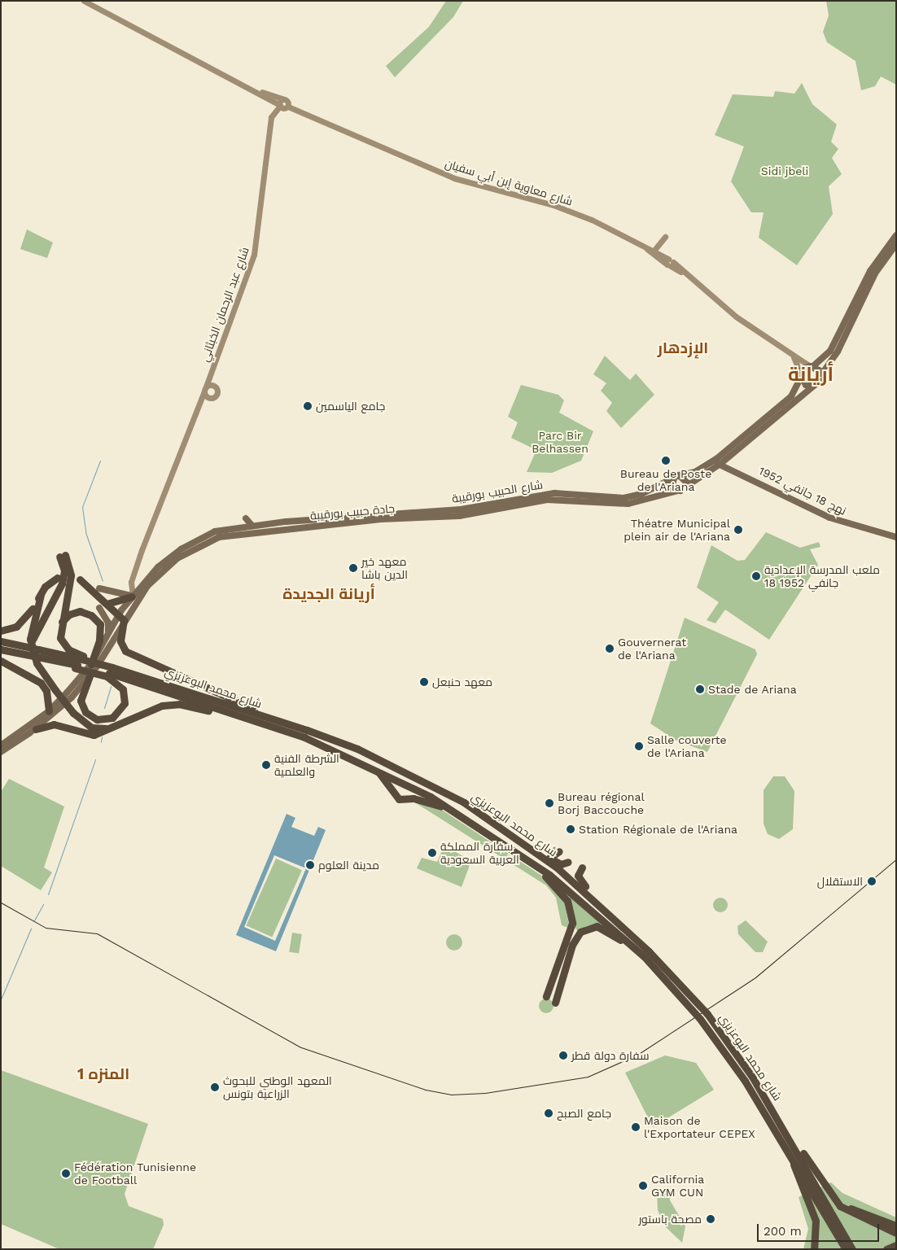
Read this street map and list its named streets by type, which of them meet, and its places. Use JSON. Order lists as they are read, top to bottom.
{
  "streets": {
    "highway": ["شارع محمد البوعزيزي"],
    "main road": [
      "شارع معاوية إبن أبي سفيان",
      "شارع عبد الرحمان الخبثاني",
      "نهج 18 جانفي 1952",
      "شارع الحبيب بورقيبة",
      "جادة حبيب بورقيبة"
    ]
  },
  "crossings": [
    ["شارع عبد الرحمان الخبثاني", "شارع الحبيب بورقيبة"],
    ["نهج 18 جانفي 1952", "شارع الحبيب بورقيبة"],
    ["شارع الحبيب بورقيبة", "جادة حبيب بورقيبة"]
  ],
  "districts": [
    "الإزدهار",
    "أريانة",
    "أريانة الجديدة",
    "المنزه 1"
  ],
  "parks": ["Sidi jbeli", "Parc Bir Belhassen"],
  "places": [
    "جامع الياسمين",
    "Bureau de Poste de l'Ariana",
    "Théatre Municipal plein air de l'Ariana",
    "معهد خير الدين باشا",
    "ملعب المدرسة الإعدادية 18 جانفي 1952",
    "Gouvernerat de l'Ariana",
    "معهد حنبعل",
    "Stade de Ariana",
    "Salle couverte de l'Ariana",
    "الشرطة الفنية والعلمية",
    "Bureau régional Borj Baccouche",
    "Station Régionale de l'Ariana",
    "سفارة المملكة العربية السعودية",
    "مدينة العلوم",
    "الاستقلال",
    "سفارة دولة قطر",
    "المعهد الوطني للبحوث الزراعية بتونس",
    "جامع الصبح",
    "Maison de l'Exportateur CEPEX",
    "Fédération Tunisienne de Football",
    "California GYM CUN",
    "مصحة باستور"
  ],
  "scale_bar": "200 m"
}
